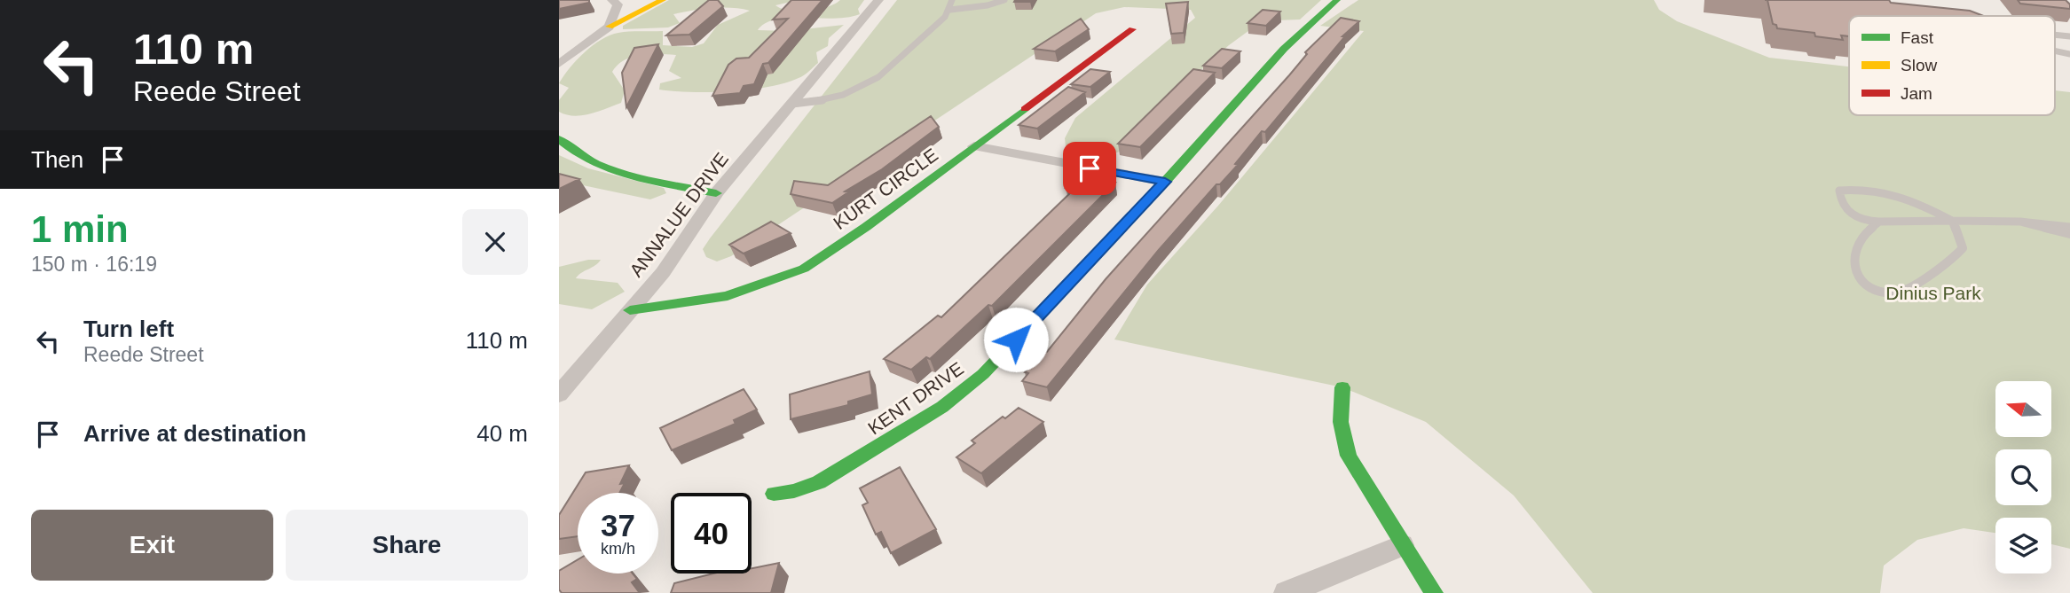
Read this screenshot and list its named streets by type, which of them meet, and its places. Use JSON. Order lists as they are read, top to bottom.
{
  "streets": {
    "street": ["KURT CIRCLE", "ANNALUE DRIVE", "KENT DRIVE"]
  },
  "crossings": [
    ["KURT CIRCLE", "ANNALUE DRIVE"]
  ],
  "parks": ["Dinius Park"],
  "legend": ["Fast", "Slow", "Jam"],
  "north": "left",
  "page": {
    "turn": ["110 m", "Reede Street"],
    "then": "Then",
    "heading": ["1 min", "150 m · 16:19"],
    "list": [
      {
        "name": "Turn left",
        "note": "Reede Street",
        "value": "110 m"
      },
      {
        "name": "Arrive at destination",
        "value": "40 m"
      }
    ],
    "speed": "37 km/h",
    "limit": "40",
    "buttons": ["Exit", "Share"]
  }
}
